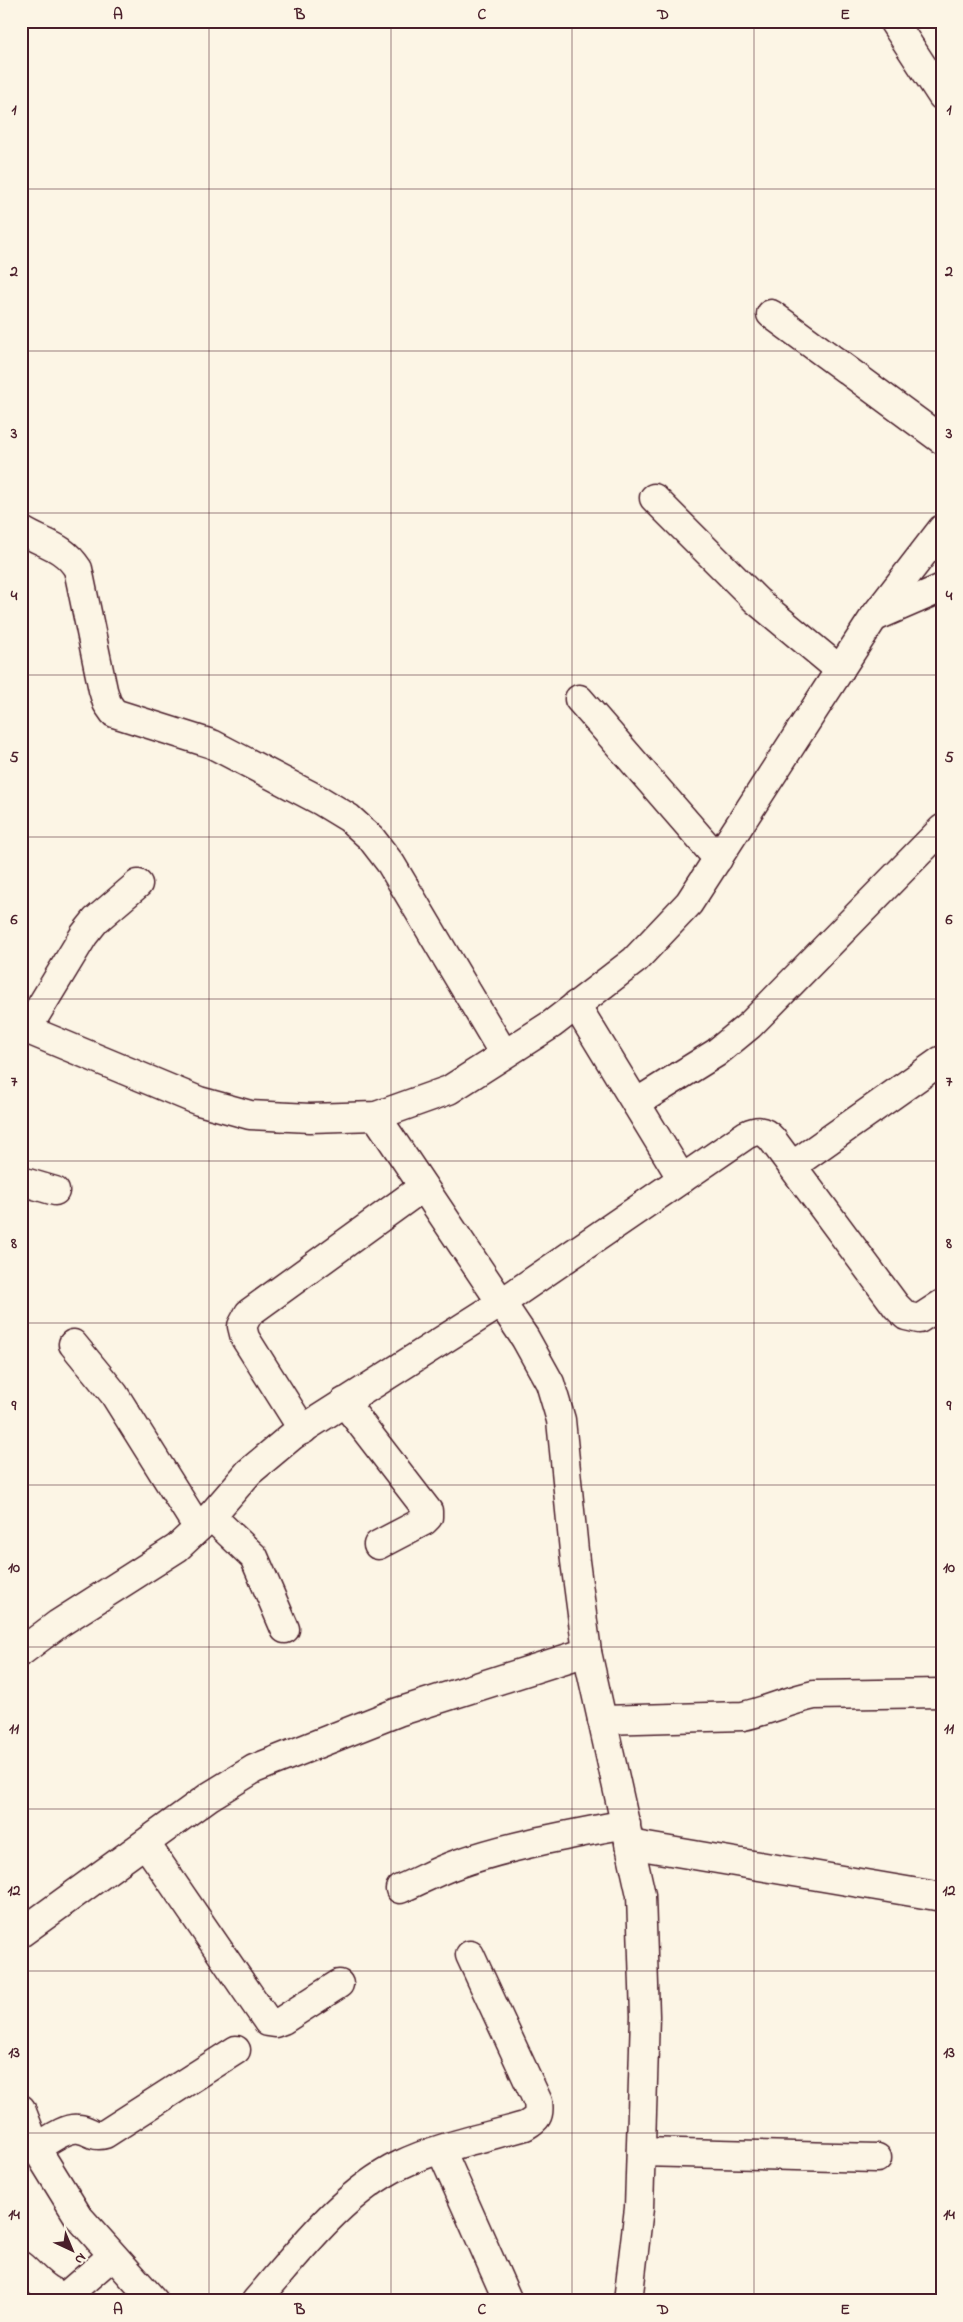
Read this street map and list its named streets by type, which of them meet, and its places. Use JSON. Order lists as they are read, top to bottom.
{
  "north": "bottom right",
  "grid": {
    "columns": [
      "A",
      "B",
      "C",
      "D",
      "E"
    ],
    "rows": [
      "1",
      "2",
      "3",
      "4",
      "5",
      "6",
      "7",
      "8",
      "9",
      "10",
      "11",
      "12",
      "13",
      "14"
    ]
  }
}
